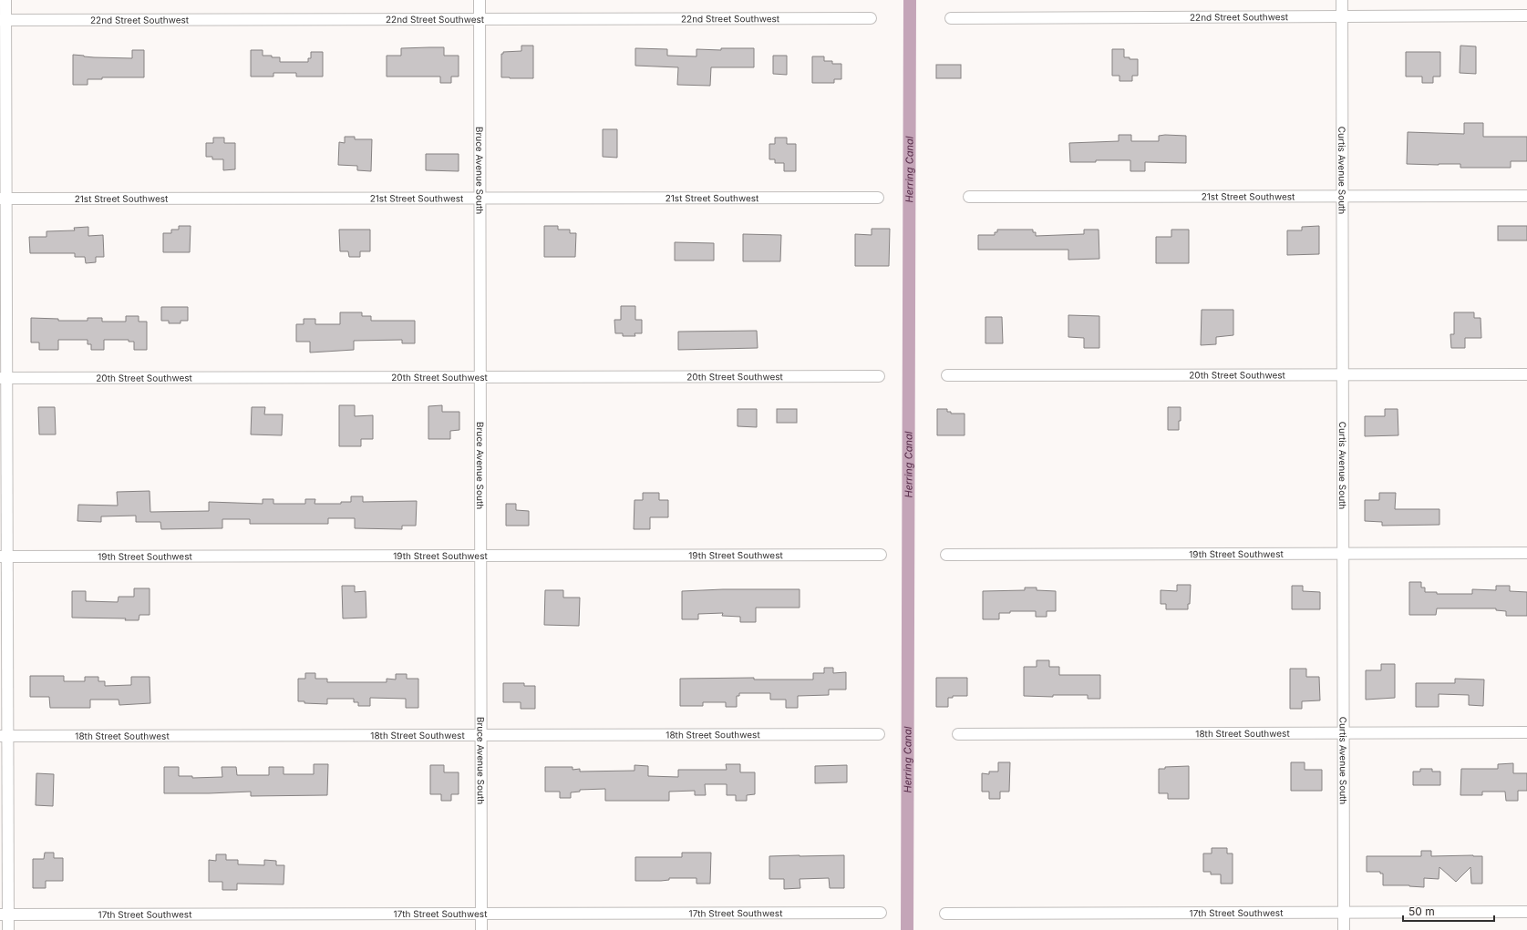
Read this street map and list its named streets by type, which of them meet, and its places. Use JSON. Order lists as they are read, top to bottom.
{
  "streets": {
    "street": [
      "22nd Street Southwest",
      "Bruce Avenue South",
      "Curtis Avenue South",
      "21st Street Southwest",
      "20th Street Southwest",
      "19th Street Southwest",
      "18th Street Southwest",
      "17th Street Southwest"
    ]
  },
  "crossings": [
    ["22nd Street Southwest", "Bruce Avenue South"],
    ["22nd Street Southwest", "Curtis Avenue South"],
    ["Bruce Avenue South", "21st Street Southwest"],
    ["Bruce Avenue South", "20th Street Southwest"],
    ["Bruce Avenue South", "19th Street Southwest"],
    ["Bruce Avenue South", "18th Street Southwest"],
    ["Bruce Avenue South", "17th Street Southwest"],
    ["Curtis Avenue South", "21st Street Southwest"],
    ["Curtis Avenue South", "20th Street Southwest"],
    ["Curtis Avenue South", "19th Street Southwest"],
    ["Curtis Avenue South", "18th Street Southwest"],
    ["Curtis Avenue South", "17th Street Southwest"]
  ],
  "water": ["Herring Canal"],
  "scale_bar": "50 m"
}
